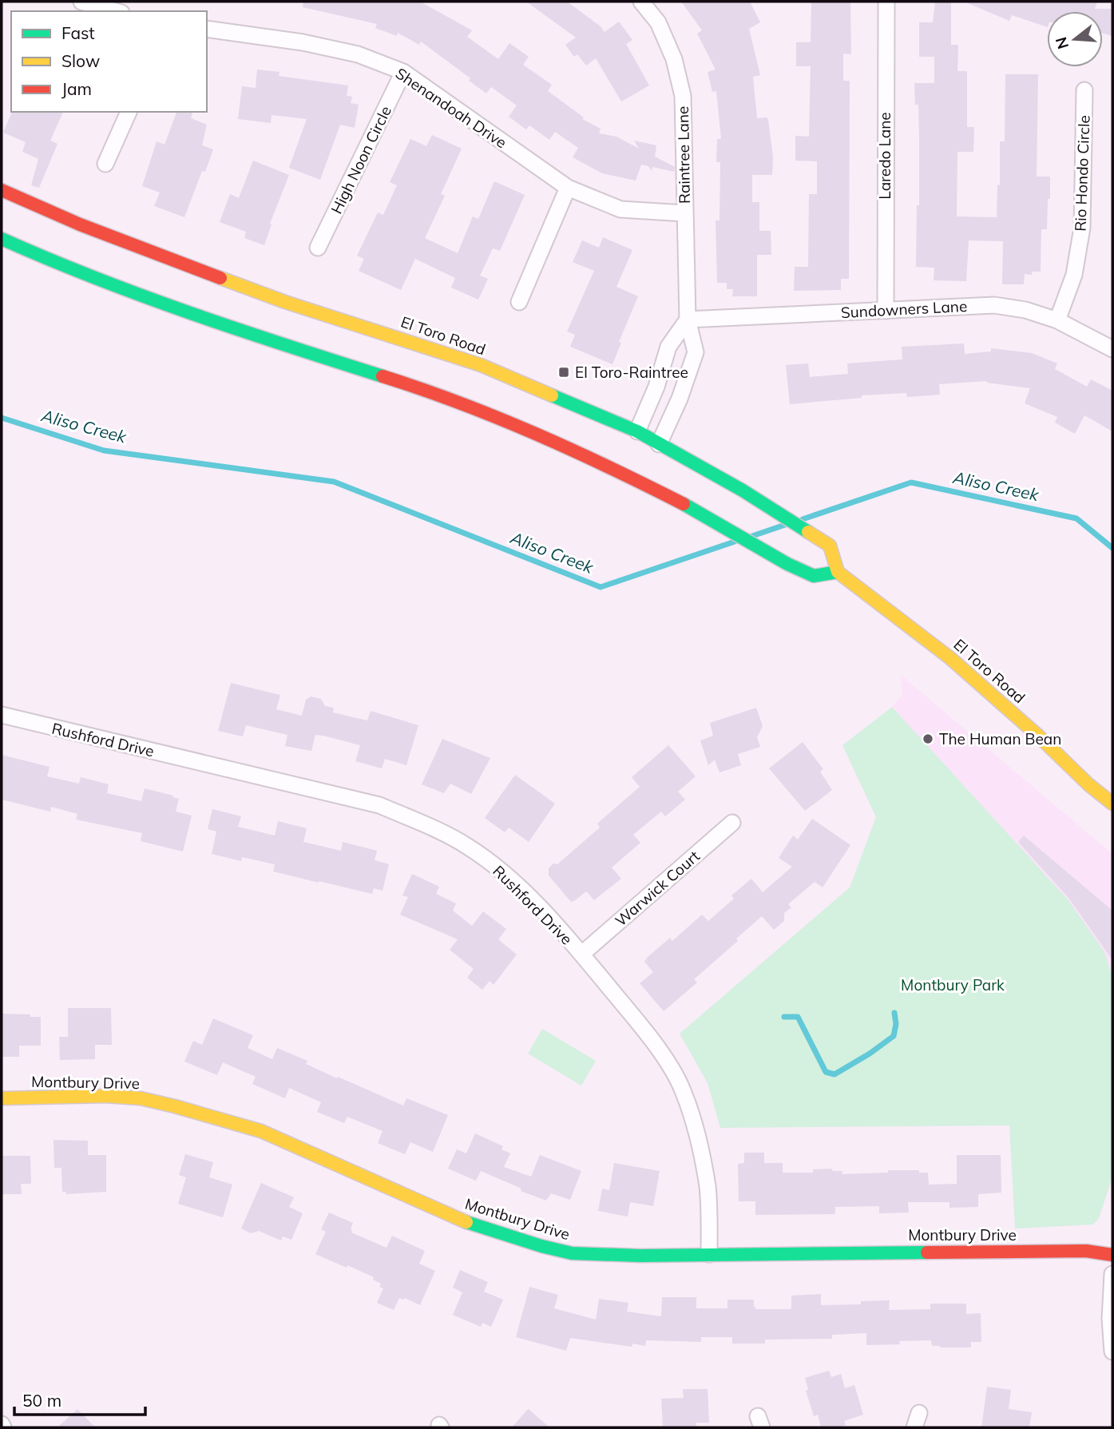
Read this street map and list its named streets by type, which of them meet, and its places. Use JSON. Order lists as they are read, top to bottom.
{
  "streets": {
    "main road": ["El Toro Road", "Montbury Drive"],
    "street": [
      "Shenandoah Drive",
      "Raintree Lane",
      "Laredo Lane",
      "High Noon Circle",
      "Rio Hondo Circle",
      "Sundowners Lane",
      "Rushford Drive",
      "Warwick Court"
    ]
  },
  "crossings": [
    ["Shenandoah Drive", "Raintree Lane"],
    ["Shenandoah Drive", "High Noon Circle"],
    ["Raintree Lane", "Sundowners Lane"],
    ["Raintree Lane", "El Toro Road"],
    ["Laredo Lane", "Sundowners Lane"],
    ["Rio Hondo Circle", "Sundowners Lane"],
    ["Rushford Drive", "Warwick Court"],
    ["Rushford Drive", "Montbury Drive"]
  ],
  "water": ["Aliso Creek"],
  "parks": ["Montbury Park"],
  "places": {
    "transit": ["El Toro-Raintree"],
    "other": ["The Human Bean"]
  },
  "legend": ["Fast", "Slow", "Jam"],
  "scale_bar": "50 m",
  "north": "left"
}
